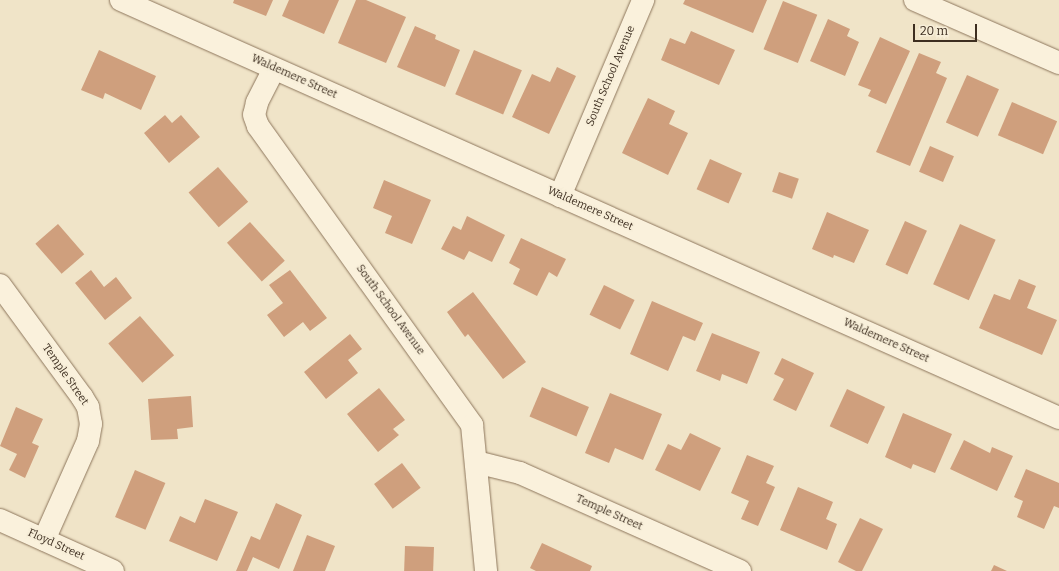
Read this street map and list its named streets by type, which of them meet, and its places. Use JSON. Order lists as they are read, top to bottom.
{
  "streets": {
    "street": [
      "South School Avenue",
      "Waldemere Street",
      "Temple Street",
      "Floyd Street"
    ]
  },
  "crossings": [
    ["South School Avenue", "Waldemere Street"],
    ["South School Avenue", "Temple Street"],
    ["Temple Street", "Floyd Street"]
  ],
  "scale_bar": "20 m"
}
